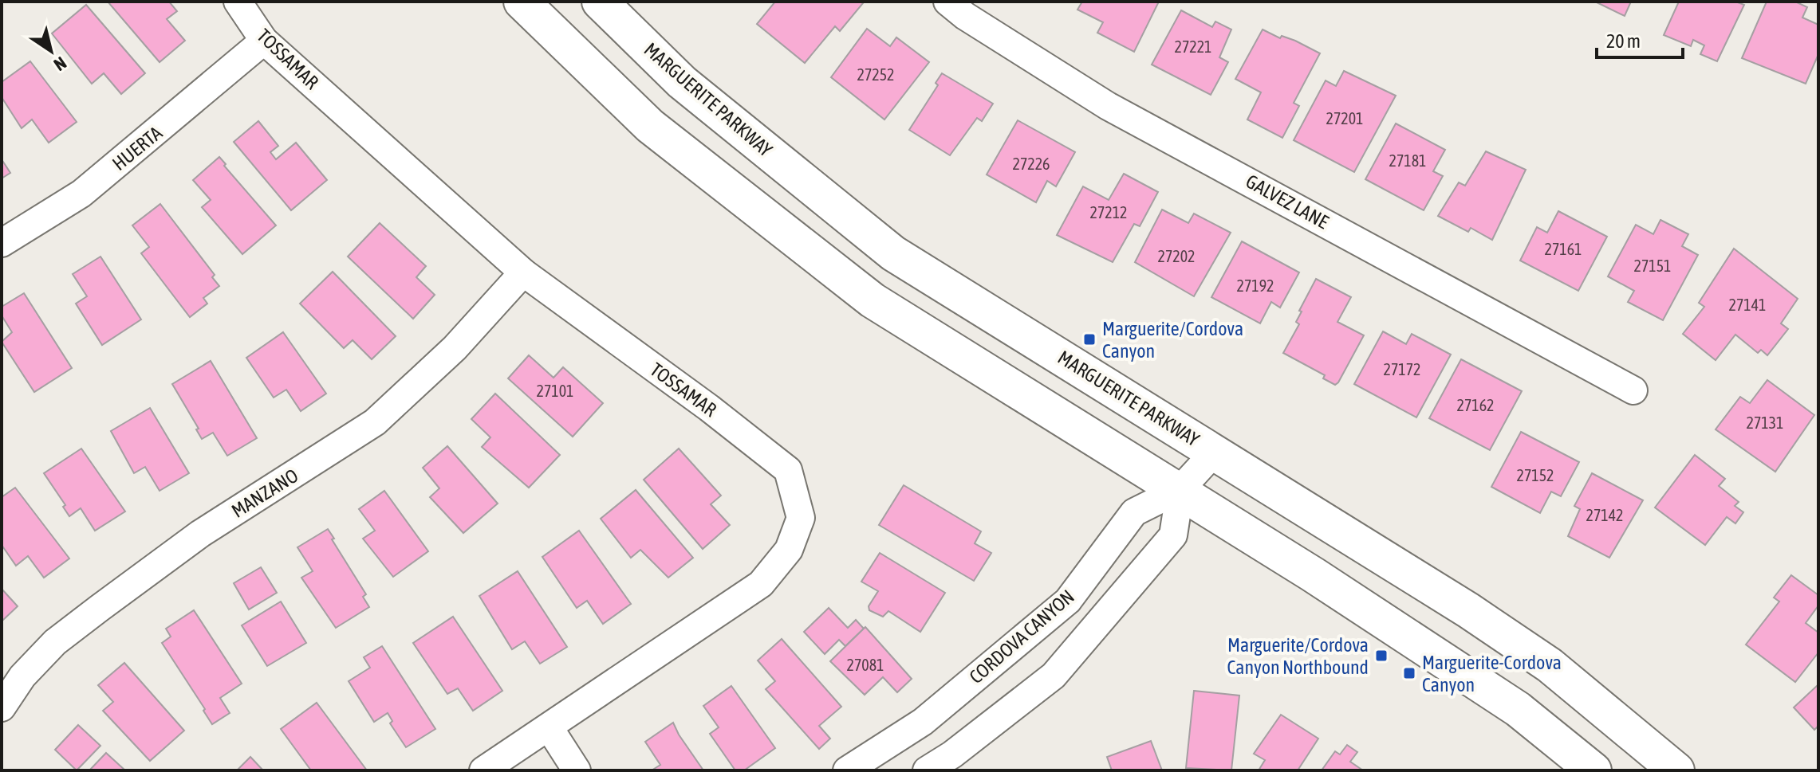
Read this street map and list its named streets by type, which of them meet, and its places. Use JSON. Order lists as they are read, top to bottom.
{
  "streets": {
    "main road": ["MARGUERITE PARKWAY"],
    "street": [
      "TOSSAMAR",
      "HUERTA",
      "GALVEZ LANE",
      "MANZANO",
      "CORDOVA CANYON"
    ]
  },
  "crossings": [
    ["TOSSAMAR", "HUERTA"],
    ["TOSSAMAR", "MANZANO"],
    ["MARGUERITE PARKWAY", "CORDOVA CANYON"]
  ],
  "places": {
    "transit": ["Marguerite/Cordova Canyon", "Marguerite/Cordova Canyon Northbound", "Marguerite-Cordova Canyon"]
  },
  "house_numbers": [
    "27221",
    "27252",
    "27201",
    "27181",
    "27226",
    "27212",
    "27161",
    "27202",
    "27151",
    "27192",
    "27141",
    "27172",
    "27101",
    "27162",
    "27131",
    "27152",
    "27142",
    "27081"
  ],
  "scale_bar": "20 m",
  "north": "bottom right"
}
